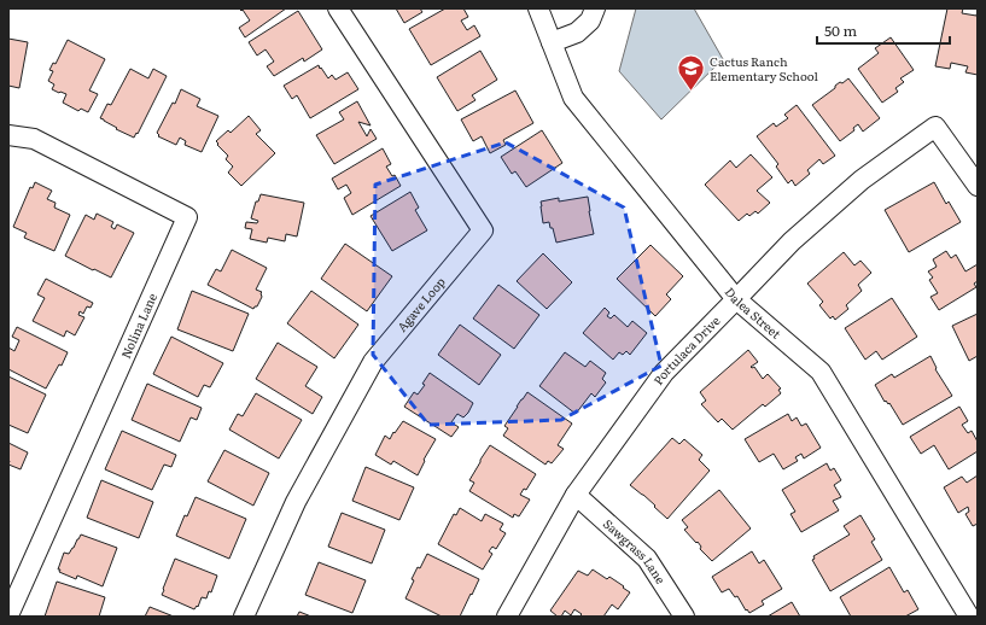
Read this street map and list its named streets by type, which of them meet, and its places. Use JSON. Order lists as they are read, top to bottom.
{
  "streets": {
    "street": [
      "Agave Loop",
      "Dalea Street",
      "Nolina Lane",
      "Portulaca Drive",
      "Sawgrass Lane"
    ]
  },
  "crossings": [
    ["Dalea Street", "Portulaca Drive"],
    ["Portulaca Drive", "Sawgrass Lane"]
  ],
  "places": {
    "school or university": ["Cactus Ranch Elementary School"]
  },
  "scale_bar": "50 m"
}
